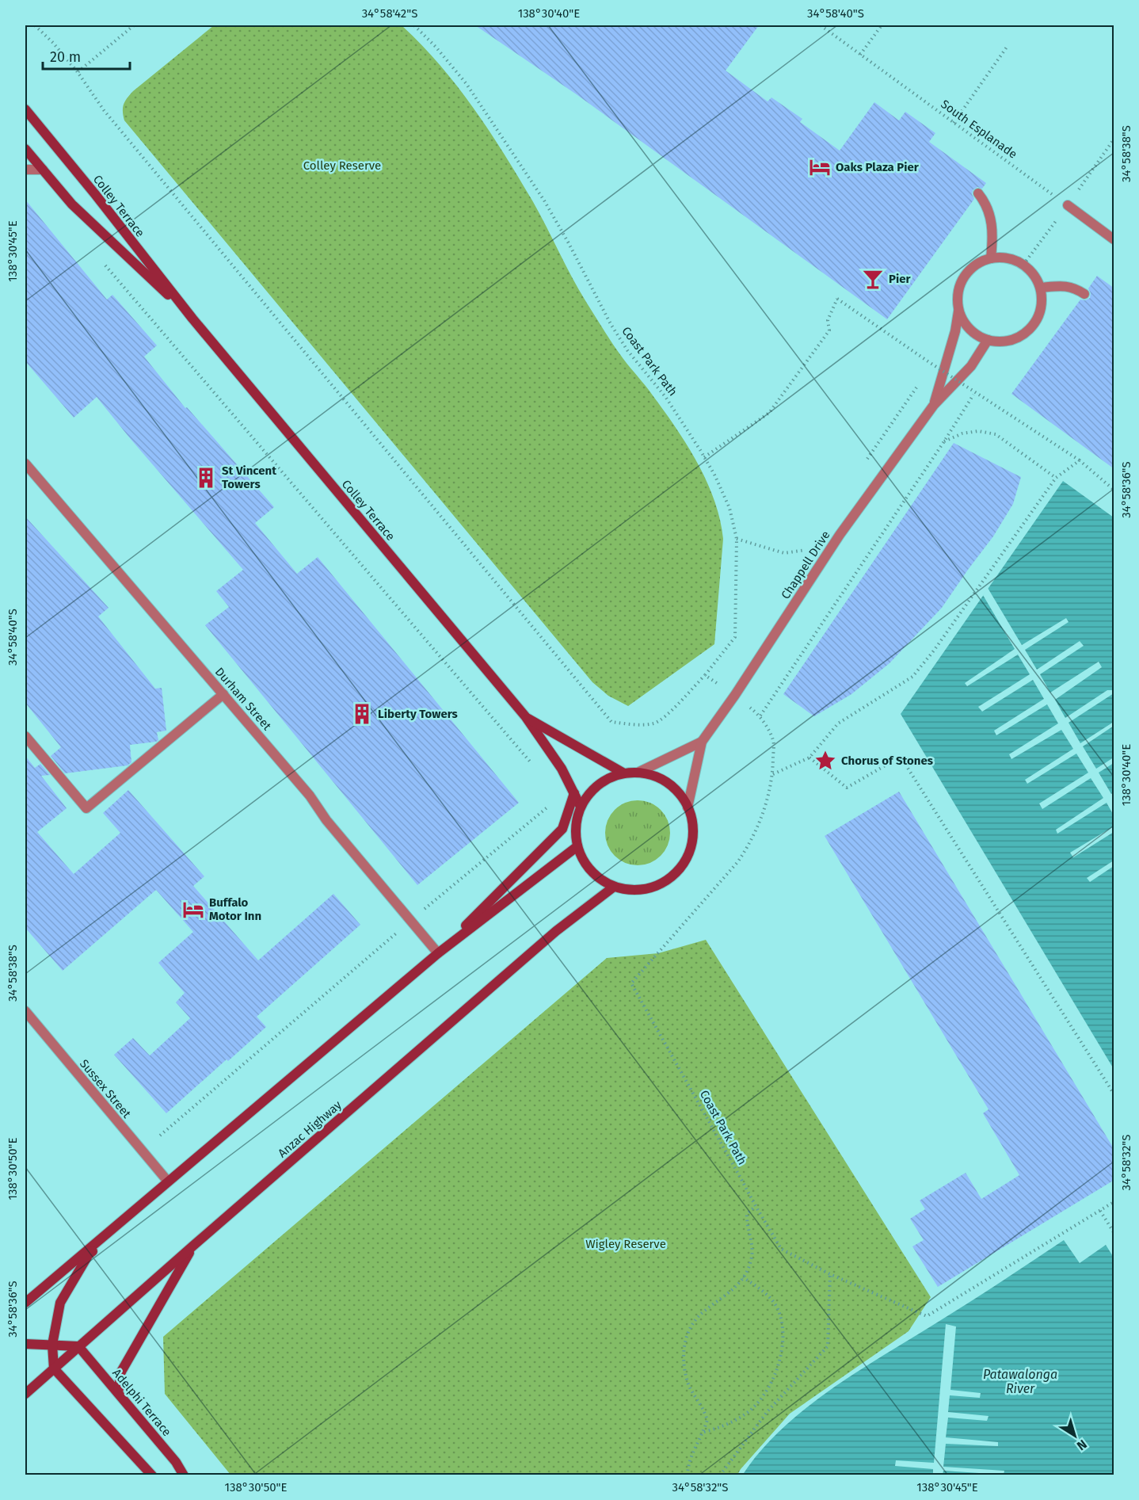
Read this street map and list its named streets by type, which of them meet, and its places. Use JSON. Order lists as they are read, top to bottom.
{
  "streets": {
    "street": [
      "Colley Terrace",
      "Chappell Drive",
      "Durham Street",
      "Sussex Street",
      "Anzac Highway",
      "Adelphi Terrace"
    ],
    "path": ["South Esplanade", "Coast Park Path"]
  },
  "crossings": [
    ["Colley Terrace", "Chappell Drive"],
    ["Colley Terrace", "Anzac Highway"],
    ["Chappell Drive", "Anzac Highway"],
    ["Anzac Highway", "Adelphi Terrace"]
  ],
  "water": ["Patawalonga River"],
  "parks": ["Colley Reserve", "Wigley Reserve"],
  "places": {
    "hotel": ["Oaks Plaza Pier", "Buffalo Motor Inn"],
    "bar": ["Pier"],
    "building": ["St Vincent Towers", "Liberty Towers"],
    "place": ["Chorus of Stones"]
  },
  "scale_bar": "20 m",
  "north": "bottom right",
  "coordinates": [
    "34°58'42\"S",
    "138°30'40\"E",
    "34°58'40\"S",
    "34°58'38\"S",
    "138°30'45\"E",
    "34°58'36\"S",
    "34°58'32\"S",
    "138°30'50\"E"
  ]
}
